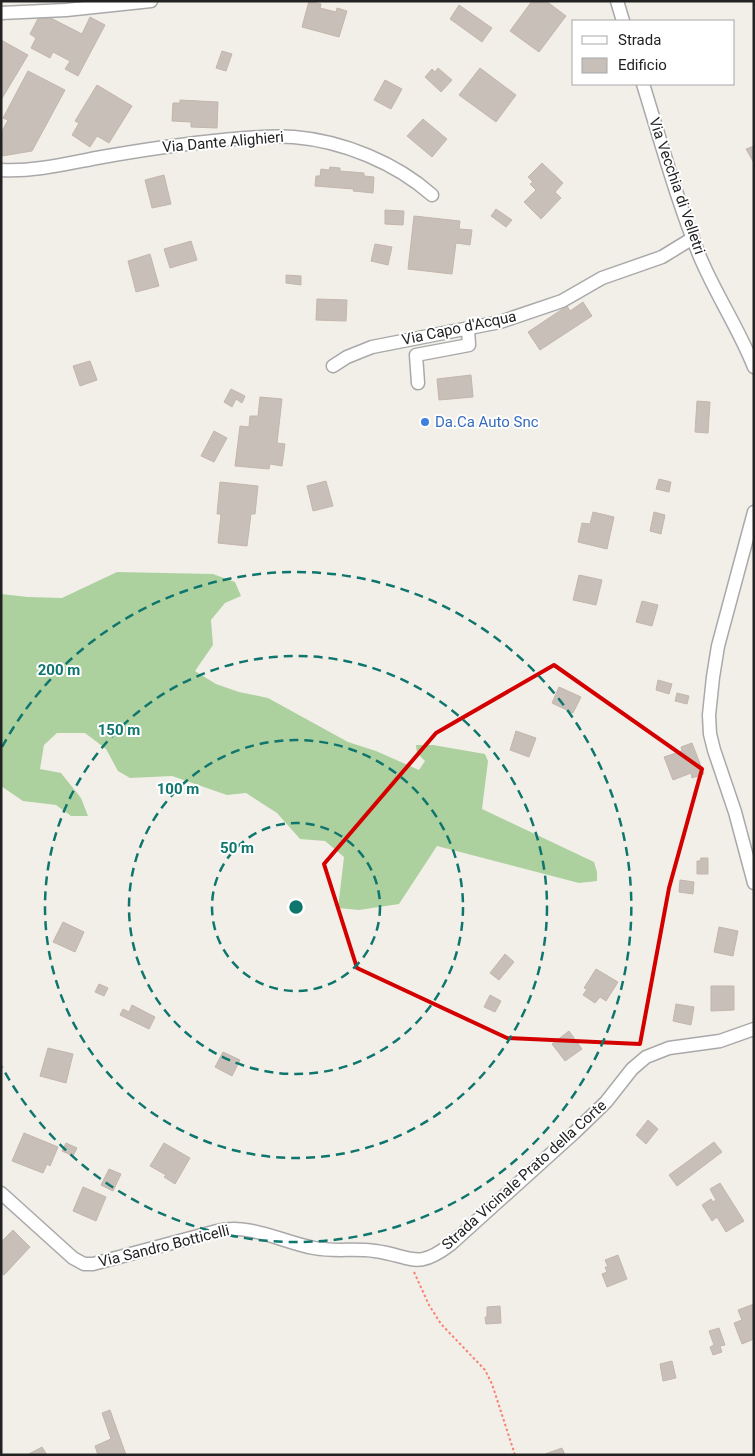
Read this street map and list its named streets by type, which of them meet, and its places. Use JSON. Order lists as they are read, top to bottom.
{
  "streets": {
    "street": [
      "Via Dante Alighieri",
      "Via Vecchia di Velletri",
      "Via Capo d'Acqua",
      "Strada Vicinale Prato della Corte",
      "Via Sandro Botticelli"
    ]
  },
  "crossings": [
    ["Via Vecchia di Velletri", "Via Capo d'Acqua"],
    ["Strada Vicinale Prato della Corte", "Via Sandro Botticelli"]
  ],
  "places": ["Da.Ca Auto Snc"],
  "legend": ["Strada", "Edificio"],
  "rings": [
    "200 m",
    "150 m",
    "100 m",
    "50 m"
  ]
}
